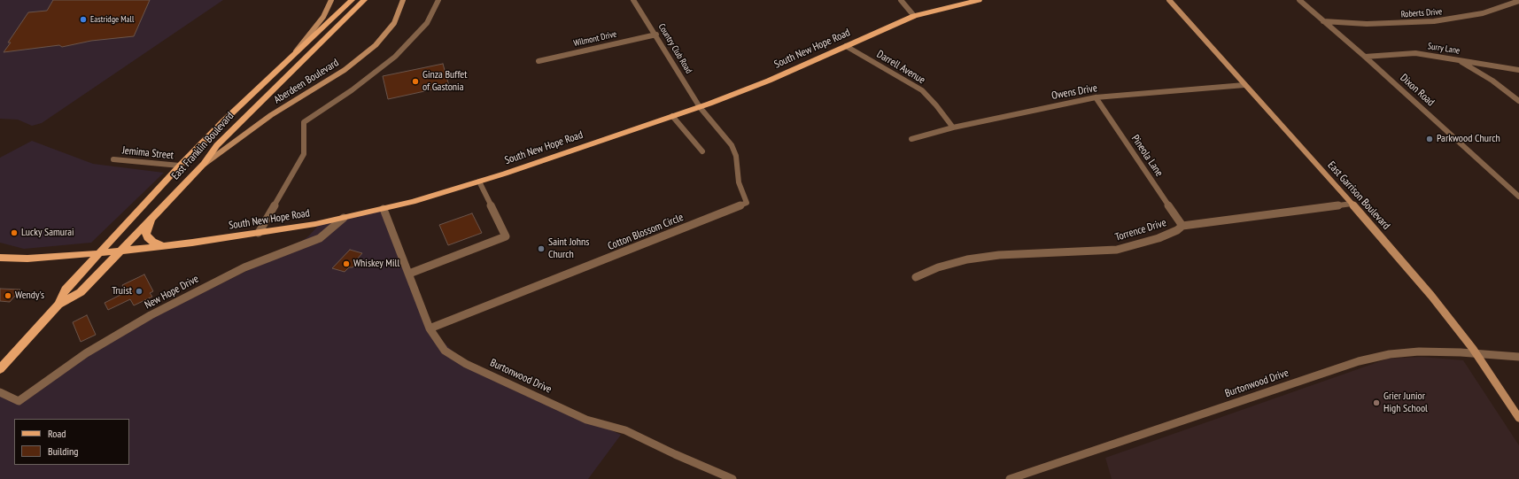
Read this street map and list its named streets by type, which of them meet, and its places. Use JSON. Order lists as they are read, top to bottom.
{
  "streets": {
    "main road": [
      "South New Hope Road",
      "Aberdeen Boulevard",
      "East Franklin Boulevard",
      "East Garrison Boulevard"
    ],
    "street": [
      "Roberts Drive",
      "Wilmont Drive",
      "Country Club Road",
      "Surry Lane",
      "Darrell Avenue",
      "Dixon Road",
      "Owens Drive",
      "Jemima Street",
      "Pineola Lane",
      "Torrence Drive",
      "Cotton Blossom Circle",
      "New Hope Drive",
      "Burtonwood Drive"
    ]
  },
  "crossings": [
    ["Roberts Drive", "Dixon Road"],
    ["Wilmont Drive", "Country Club Road"],
    ["Country Club Road", "South New Hope Road"],
    ["Country Club Road", "Cotton Blossom Circle"],
    ["South New Hope Road", "Darrell Avenue"],
    ["South New Hope Road", "East Franklin Boulevard"],
    ["South New Hope Road", "Cotton Blossom Circle"],
    ["South New Hope Road", "New Hope Drive"],
    ["South New Hope Road", "Burtonwood Drive"],
    ["Surry Lane", "Dixon Road"],
    ["Darrell Avenue", "Owens Drive"],
    ["Aberdeen Boulevard", "East Franklin Boulevard"],
    ["Owens Drive", "Pineola Lane"],
    ["Owens Drive", "East Garrison Boulevard"],
    ["East Franklin Boulevard", "Jemima Street"],
    ["Pineola Lane", "Torrence Drive"],
    ["East Garrison Boulevard", "Torrence Drive"],
    ["East Garrison Boulevard", "Burtonwood Drive"],
    ["Cotton Blossom Circle", "Burtonwood Drive"]
  ],
  "places": [
    "Eastridge Mall",
    "Ginza Buffet of Gastonia",
    "Parkwood Church",
    "Lucky Samurai",
    "Saint Johns Church",
    "Whiskey Mill",
    "Truist",
    "Wendy's",
    "Grier Junior High School"
  ],
  "legend": ["Road", "Building"]
}
